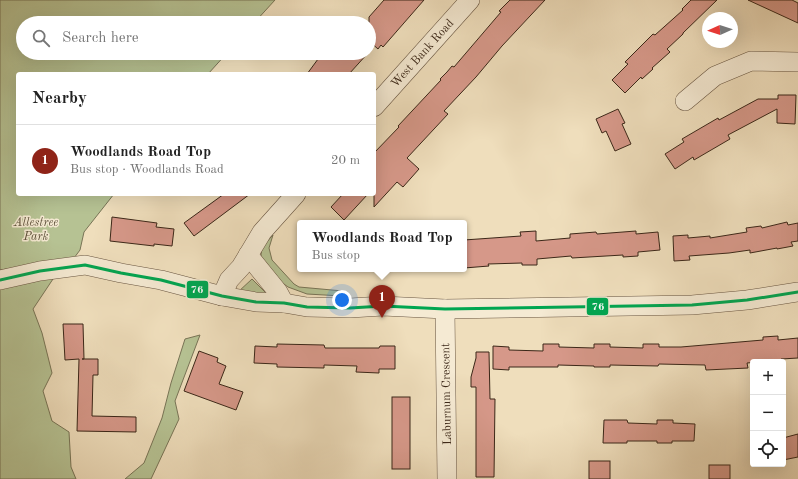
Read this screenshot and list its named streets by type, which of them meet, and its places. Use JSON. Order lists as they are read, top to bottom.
{
  "streets": {
    "street": ["West Bank Road", "Laburnum Crescent"]
  },
  "parks": ["Allestree Park"],
  "lines": ["transit line 76"],
  "north": "left",
  "page": {
    "search": "Search here",
    "heading": "Nearby",
    "list": [
      {
        "mark": "1",
        "name": "Woodlands Road Top",
        "note": "Bus stop · Woodlands Road",
        "value": "20 m"
      }
    ],
    "popup": ["Woodlands Road Top", "Bus stop"],
    "pins": "1",
    "map_buttons": ["+", "−"]
  }
}
